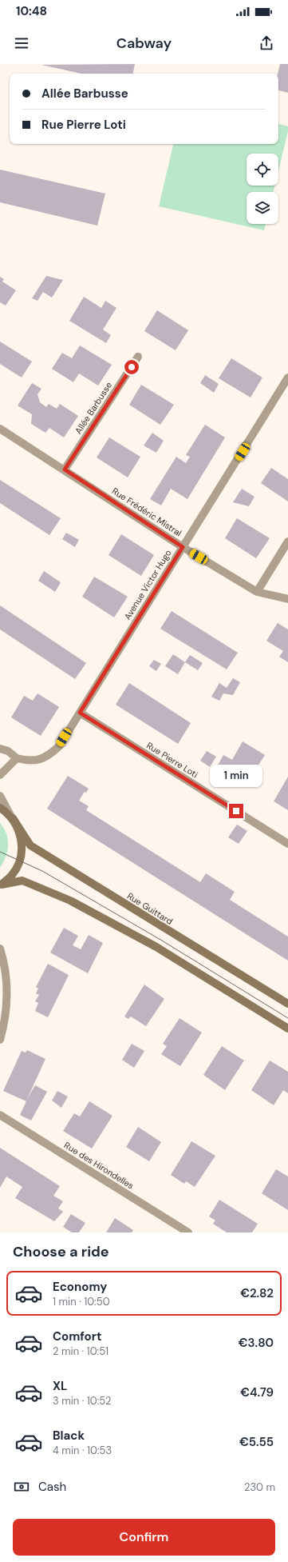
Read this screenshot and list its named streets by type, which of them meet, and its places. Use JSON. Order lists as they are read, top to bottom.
{
  "streets": {
    "main road": ["Rue Guittard"],
    "street": [
      "Allée Barbusse",
      "Rue Frédéric Mistral",
      "Avenue Victor Hugo",
      "Rue Pierre Loti",
      "Rue des Hirondelles"
    ]
  },
  "crossings": [
    ["Allée Barbusse", "Rue Frédéric Mistral"],
    ["Rue Frédéric Mistral", "Avenue Victor Hugo"],
    ["Avenue Victor Hugo", "Rue Pierre Loti"]
  ],
  "page": {
    "status": "10:48",
    "header": "Cabway",
    "banner": ["Allée Barbusse", "Rue Pierre Loti"],
    "bubble": "1 min",
    "heading": "Choose a ride",
    "list": [
      {
        "name": "Economy",
        "note": "1 min · 10:50",
        "value": "€2.82"
      },
      {
        "name": "Comfort",
        "note": "2 min · 10:51",
        "value": "€3.80"
      },
      {
        "name": "XL",
        "note": "3 min · 10:52",
        "value": "€4.79"
      },
      {
        "name": "Black",
        "note": "4 min · 10:53",
        "value": "€5.55"
      }
    ],
    "pay": ["Cash", "230 m"],
    "buttons": "Confirm"
  }
}
